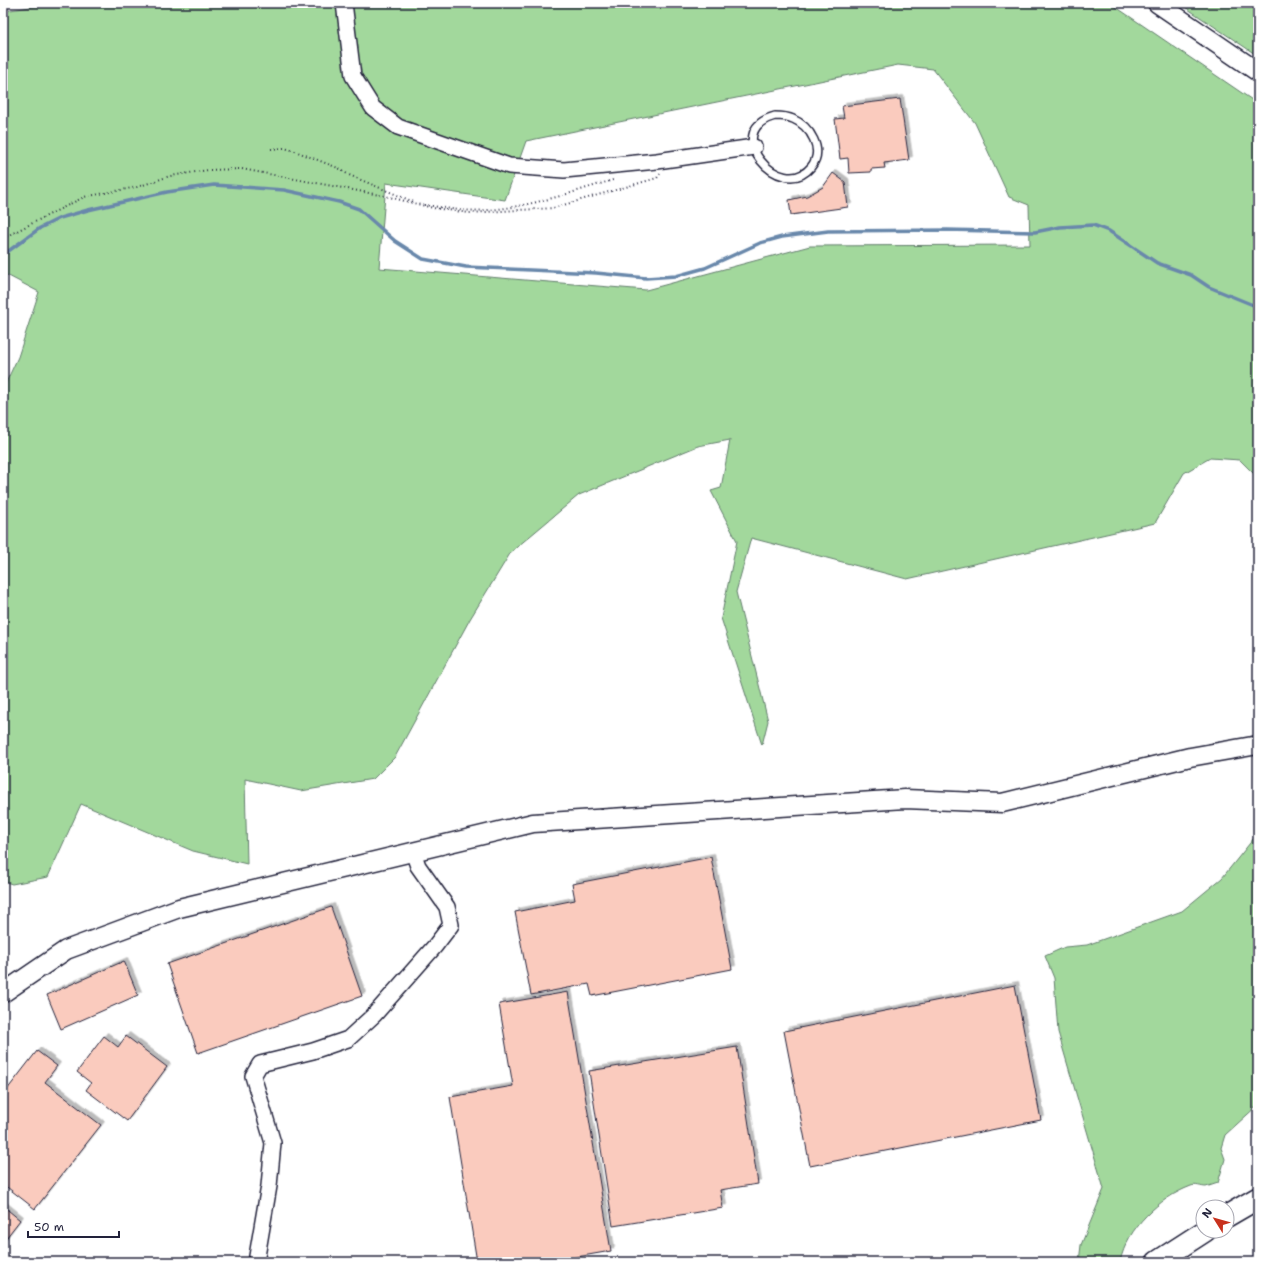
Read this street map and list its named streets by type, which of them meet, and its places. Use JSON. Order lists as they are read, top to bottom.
{
  "scale_bar": "50 m",
  "north": "top left"
}
